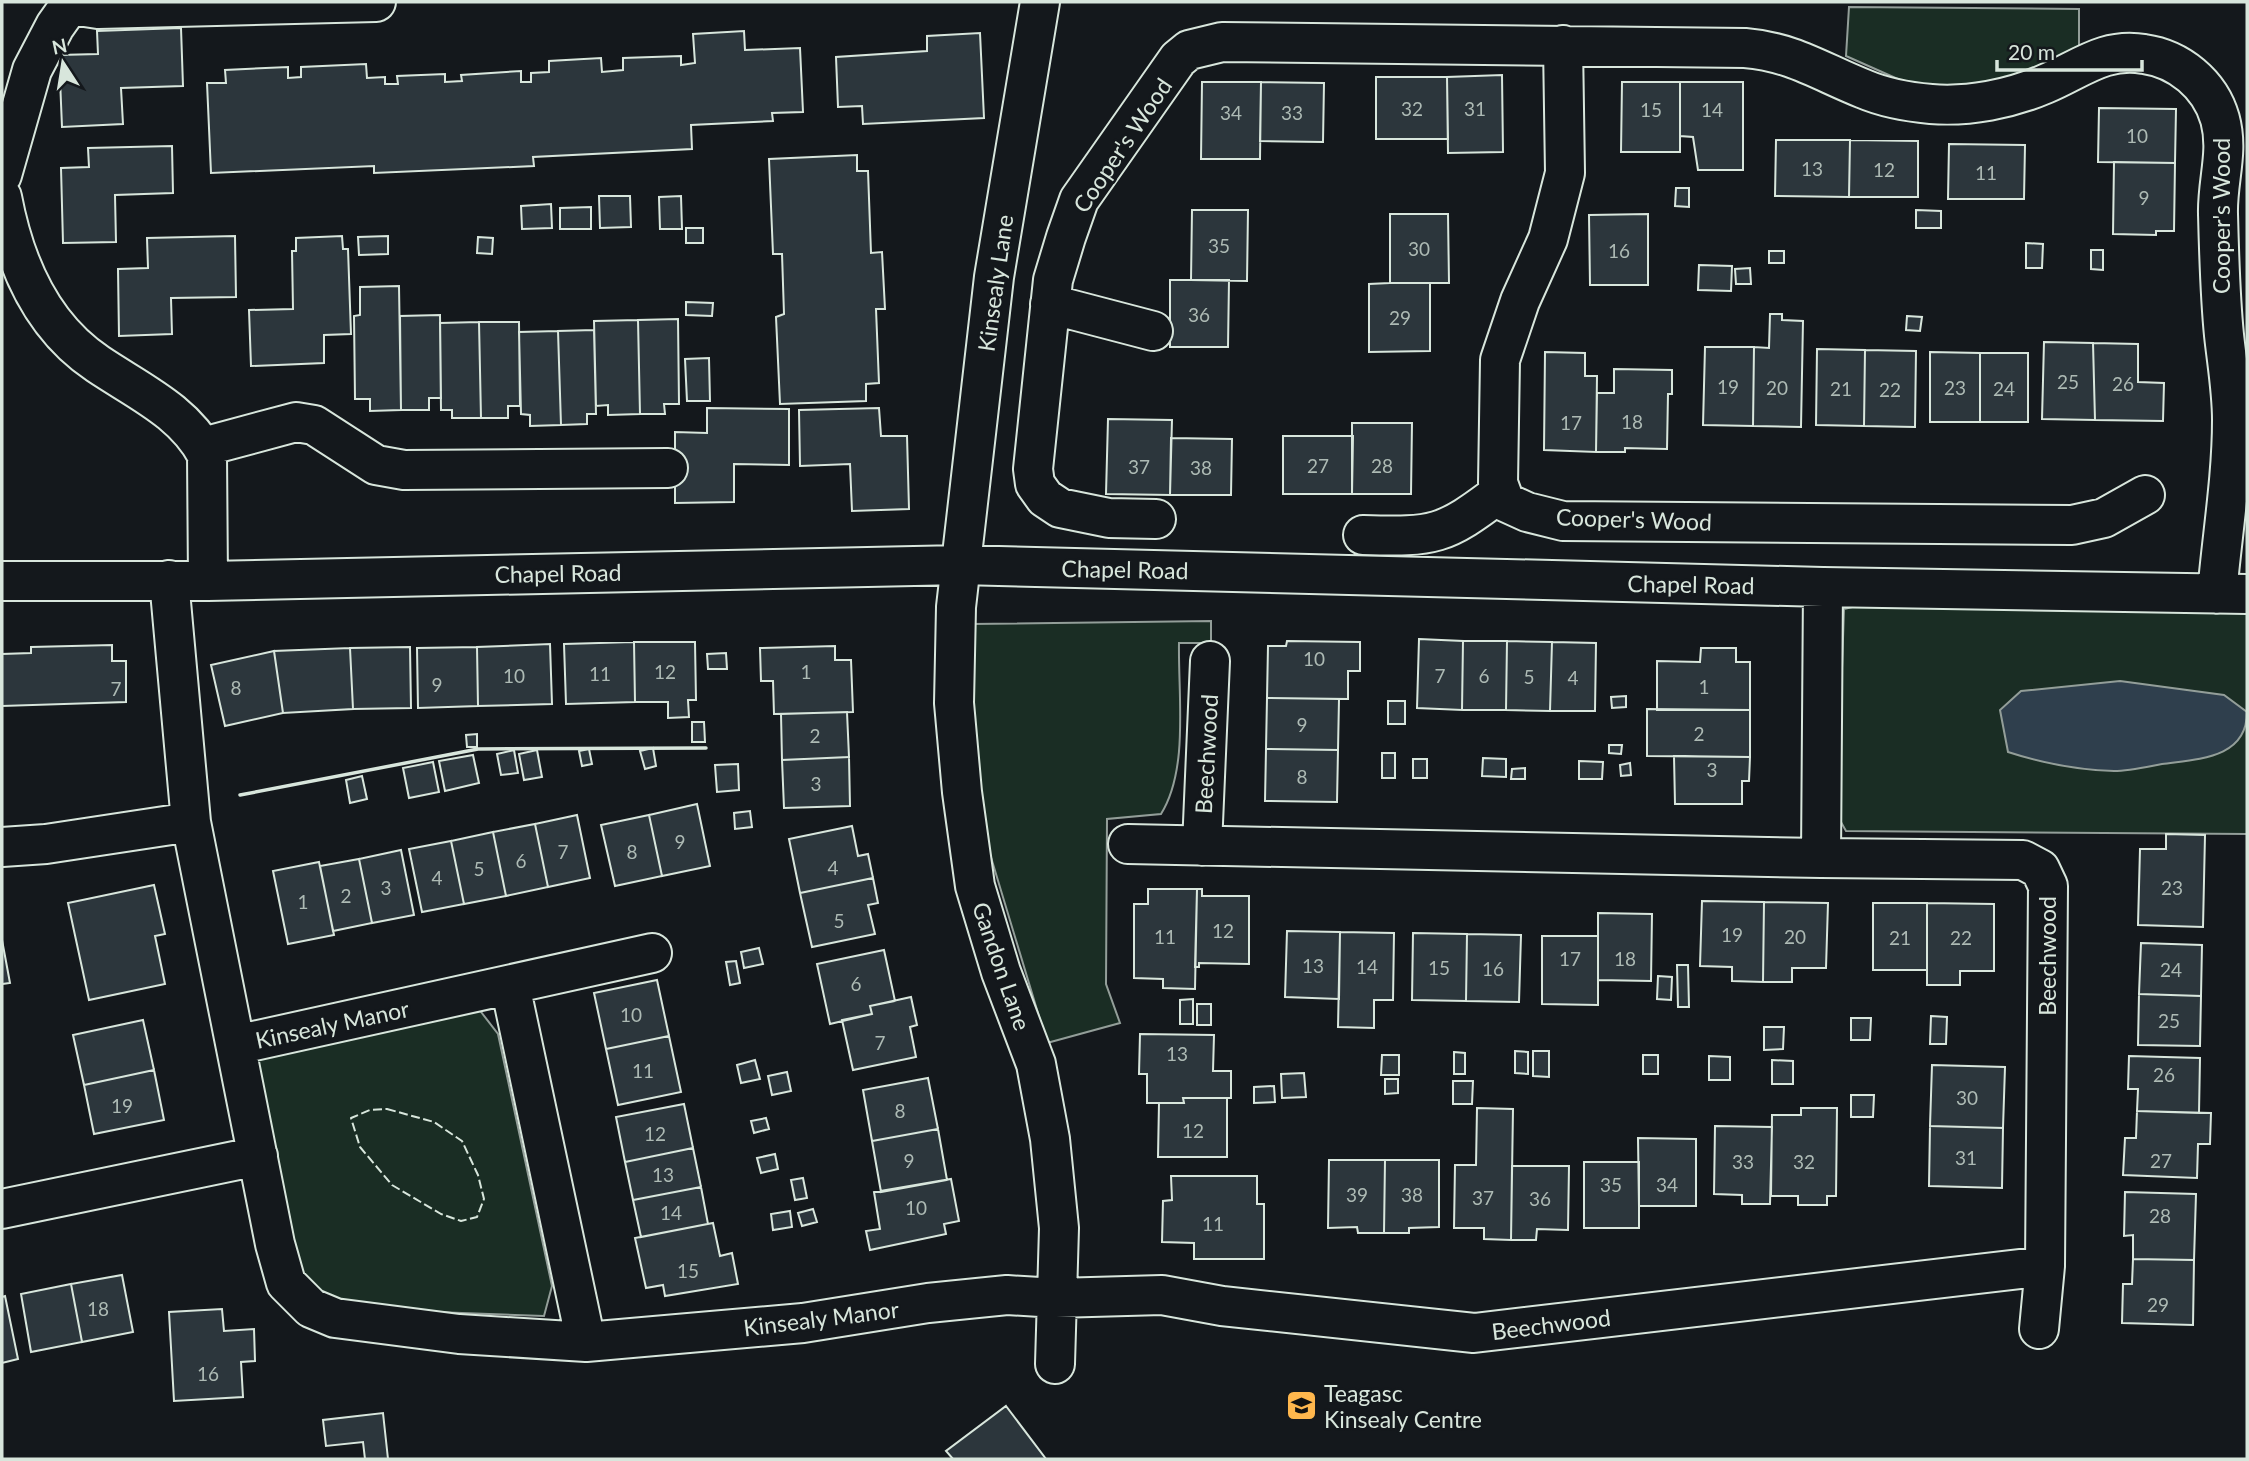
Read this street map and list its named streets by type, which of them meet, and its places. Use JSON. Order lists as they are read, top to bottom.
{
  "streets": {
    "street": [
      "Cooper's Wood",
      "Kinsealy Lane",
      "Chapel Road",
      "Beechwood",
      "Gandon Lane",
      "Kinsealy Manor"
    ]
  },
  "crossings": [
    ["Cooper's Wood", "Chapel Road"],
    ["Kinsealy Lane", "Chapel Road"],
    ["Kinsealy Lane", "Gandon Lane"],
    ["Chapel Road", "Gandon Lane"],
    ["Chapel Road", "Kinsealy Manor"],
    ["Beechwood", "Gandon Lane"],
    ["Beechwood", "Kinsealy Manor"],
    ["Gandon Lane", "Kinsealy Manor"]
  ],
  "places": {
    "school or university": ["Teagasc Kinsealy Centre"]
  },
  "house_numbers": [
    "32",
    "31",
    "15",
    "14",
    "34",
    "33",
    "10",
    "13",
    "12",
    "11",
    "9",
    "35",
    "30",
    "16",
    "36",
    "29",
    "25",
    "26",
    "19",
    "20",
    "23",
    "21",
    "24",
    "22",
    "18",
    "17",
    "27",
    "28",
    "37",
    "38",
    "10",
    "12",
    "1",
    "11",
    "10",
    "7",
    "6",
    "5",
    "4",
    "9",
    "1",
    "8",
    "7",
    "9",
    "2",
    "2",
    "3",
    "8",
    "3",
    "9",
    "7",
    "8",
    "6",
    "4",
    "5",
    "4",
    "3",
    "23",
    "2",
    "1",
    "5",
    "12",
    "19",
    "11",
    "20",
    "21",
    "22",
    "17",
    "18",
    "13",
    "14",
    "15",
    "16",
    "24",
    "6",
    "10",
    "25",
    "7",
    "13",
    "11",
    "26",
    "30",
    "19",
    "8",
    "12",
    "12",
    "31",
    "9",
    "27",
    "33",
    "32",
    "13",
    "35",
    "34",
    "39",
    "38",
    "37",
    "36",
    "10",
    "14",
    "28",
    "11",
    "15",
    "29",
    "18",
    "16"
  ],
  "scale_bar": "20 m",
  "north": "top"
}
